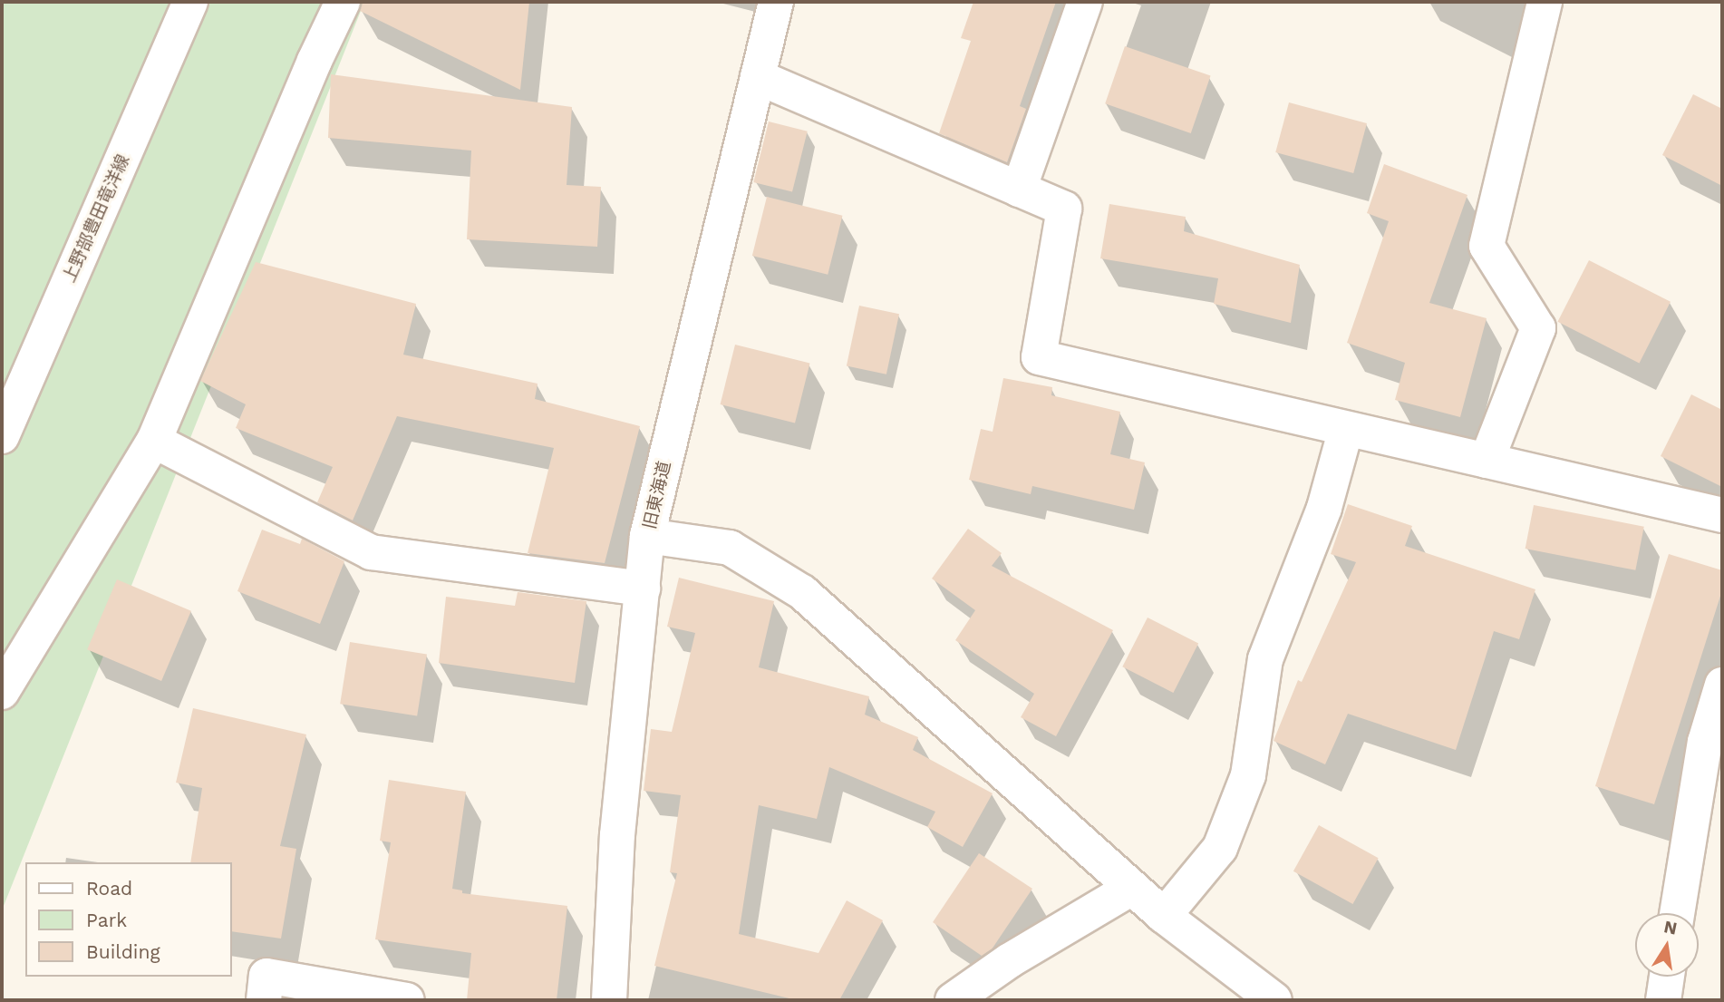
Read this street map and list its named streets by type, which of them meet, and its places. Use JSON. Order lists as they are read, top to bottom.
{
  "streets": {
    "street": ["上野部豊田竜洋線", "旧東海道"]
  },
  "legend": ["Road", "Park", "Building"],
  "north": "top"
}
